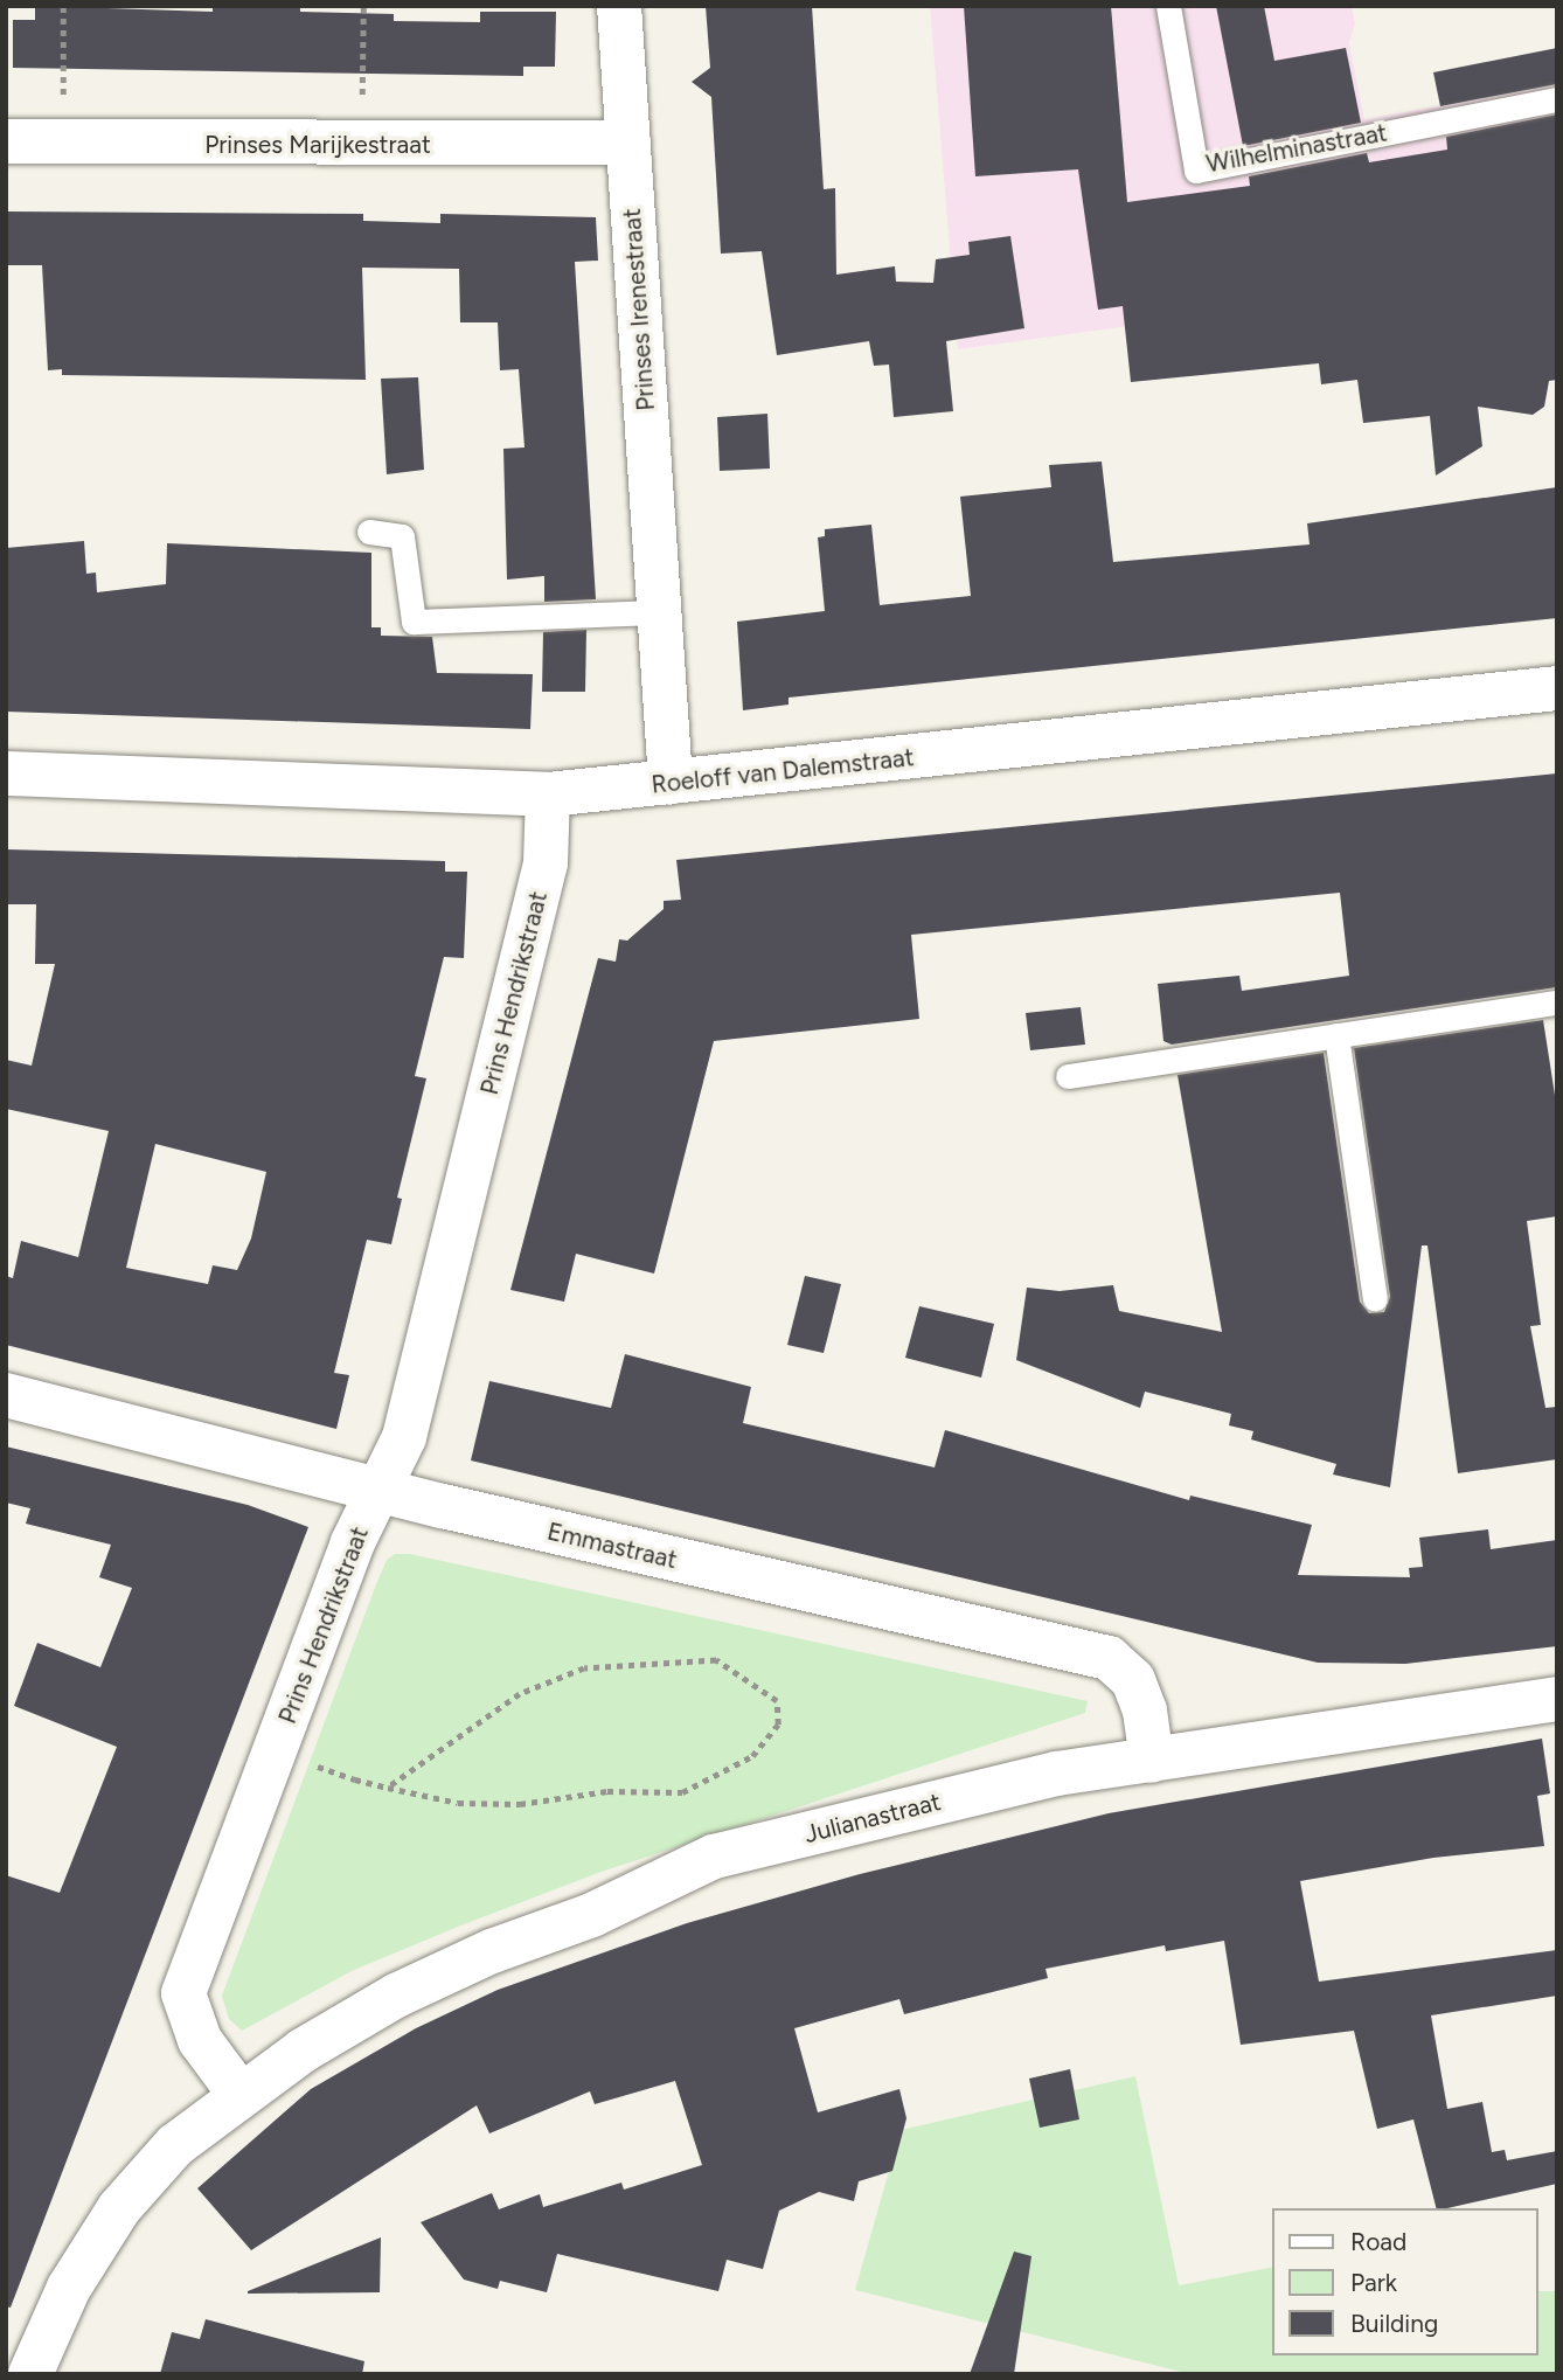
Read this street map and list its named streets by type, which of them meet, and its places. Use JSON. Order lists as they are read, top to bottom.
{
  "streets": {
    "street": [
      "Prinses Marijkestraat",
      "Prinses Irenestraat",
      "Roeloff van Dalemstraat",
      "Prins Hendrikstraat",
      "Emmastraat",
      "Julianastraat"
    ],
    "lane": ["Wilhelminastraat"]
  },
  "crossings": [
    ["Prinses Marijkestraat", "Prinses Irenestraat"],
    ["Prinses Irenestraat", "Roeloff van Dalemstraat"],
    ["Roeloff van Dalemstraat", "Prins Hendrikstraat"],
    ["Prins Hendrikstraat", "Emmastraat"],
    ["Prins Hendrikstraat", "Julianastraat"],
    ["Emmastraat", "Julianastraat"]
  ],
  "legend": ["Road", "Park", "Building"]
}
